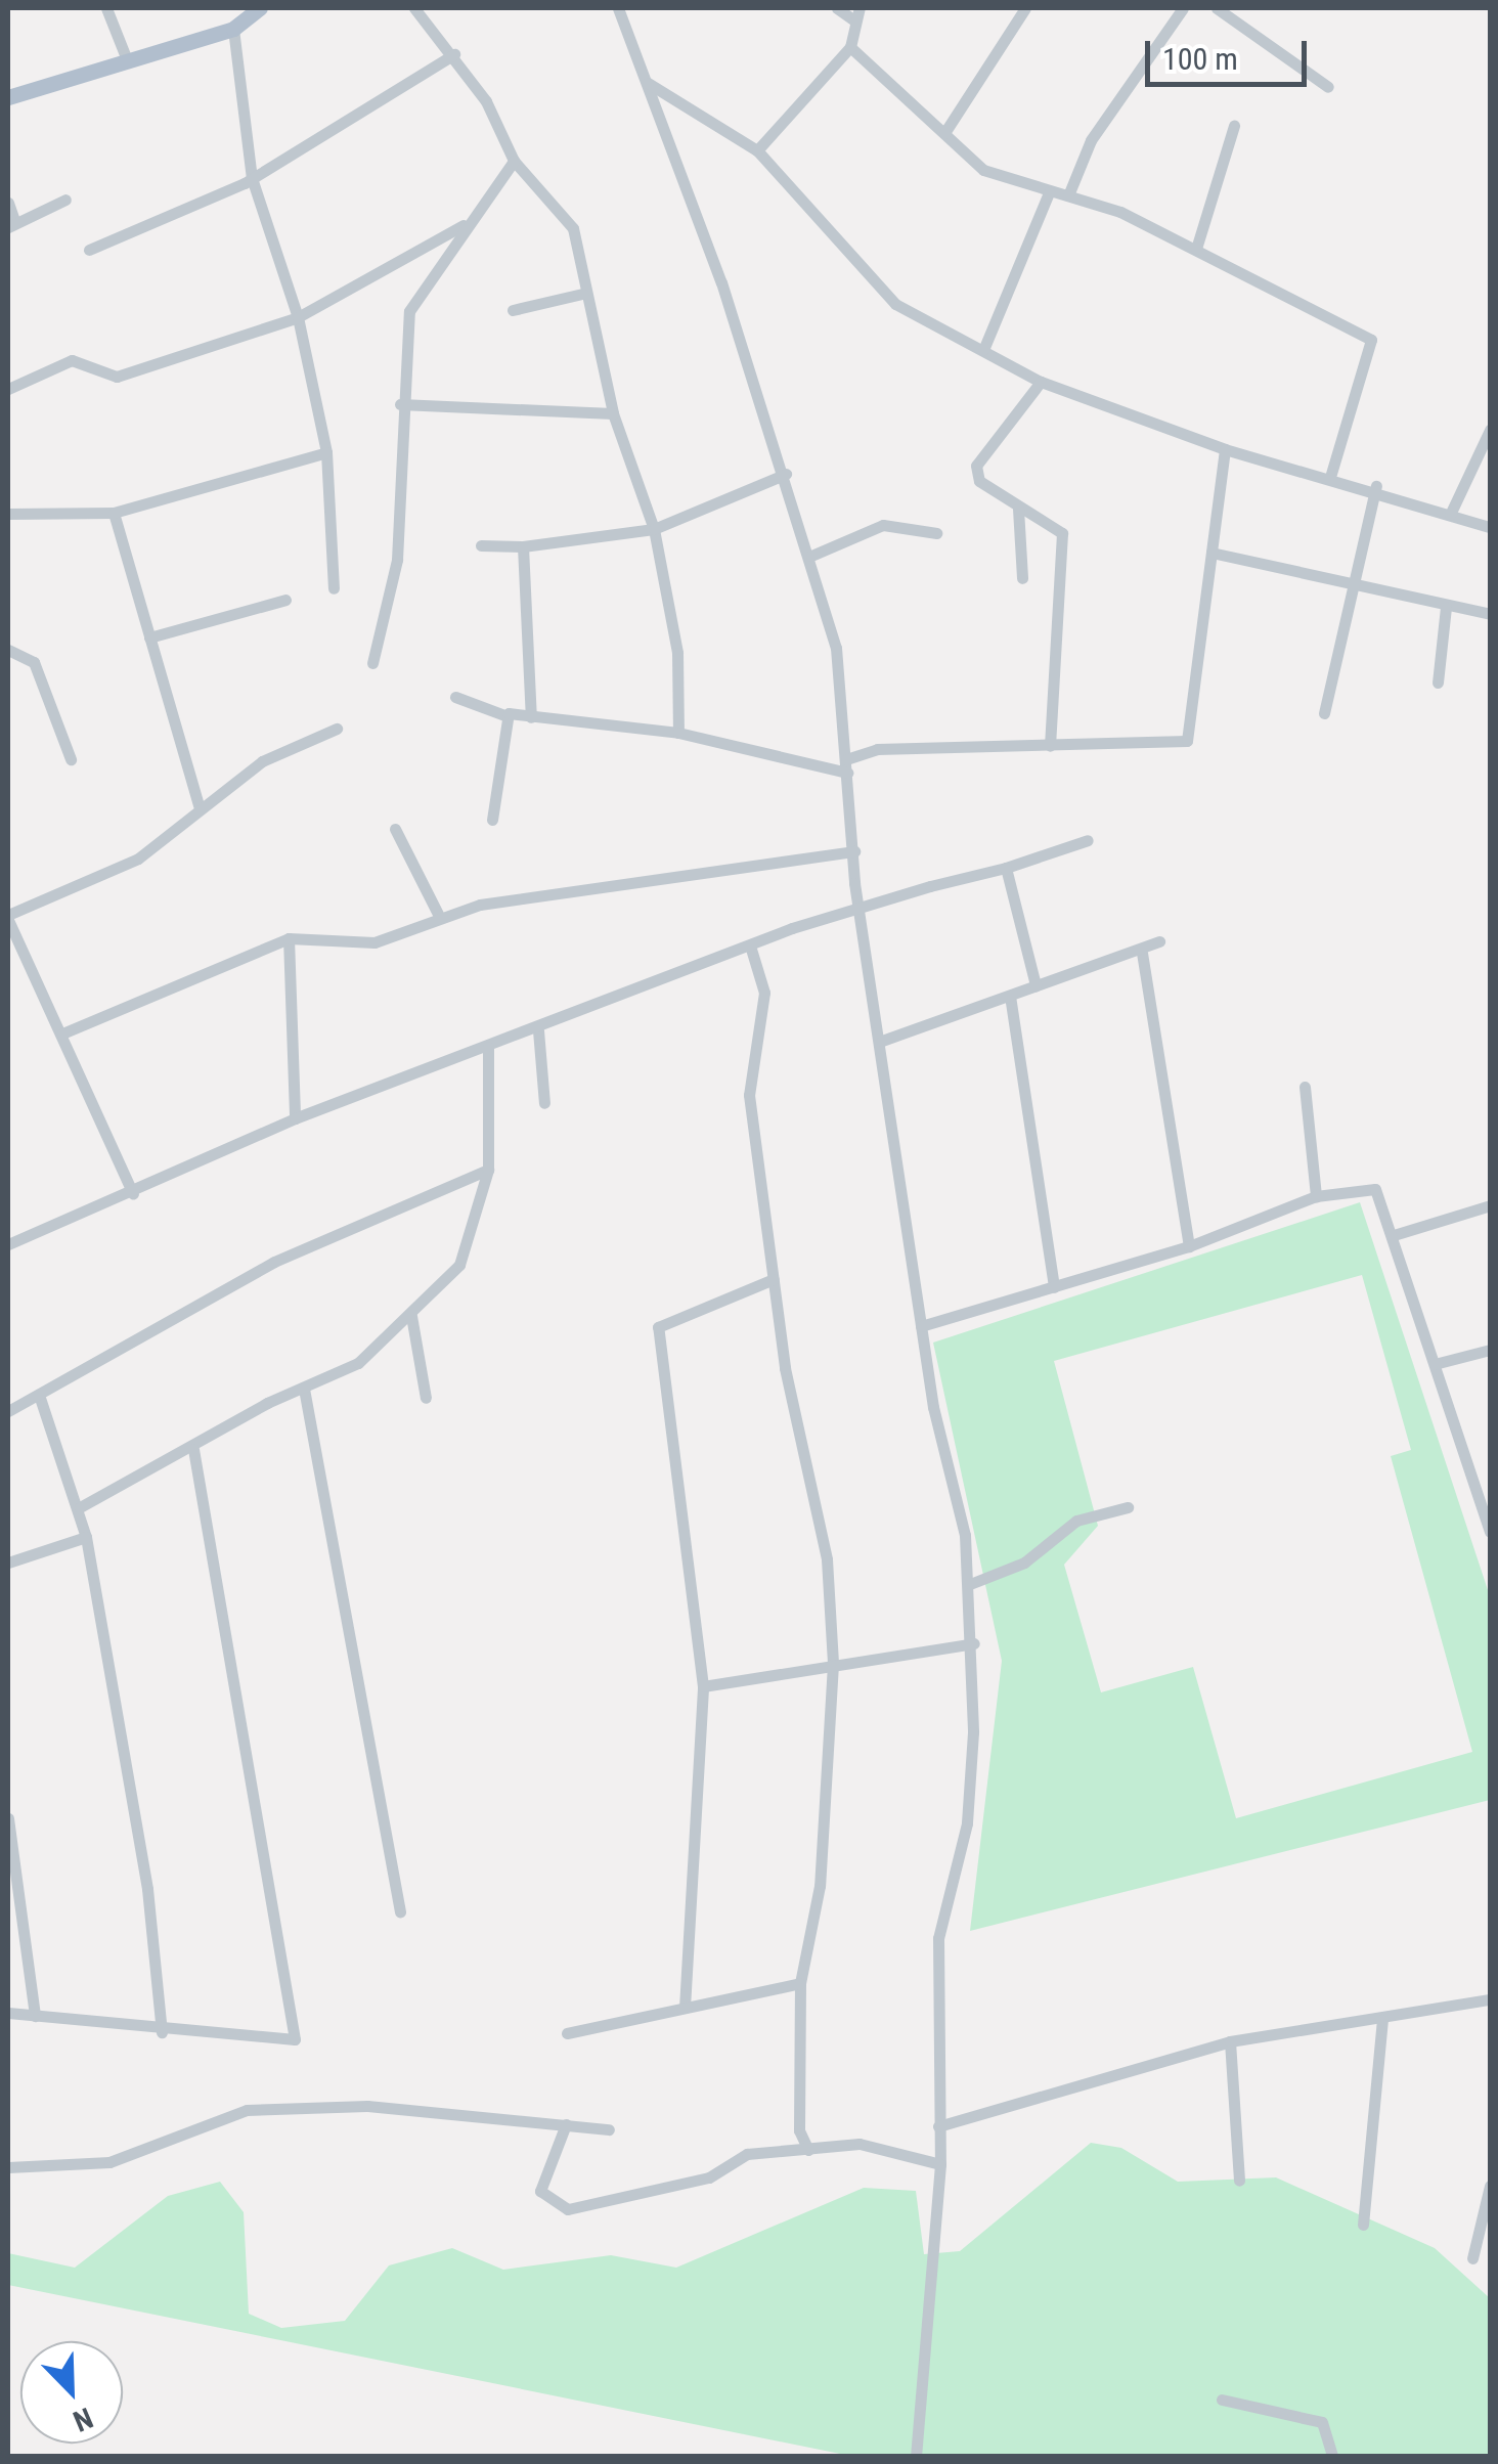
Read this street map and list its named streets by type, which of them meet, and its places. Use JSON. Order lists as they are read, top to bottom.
{
  "scale_bar": "100 m",
  "north": "bottom right"
}
